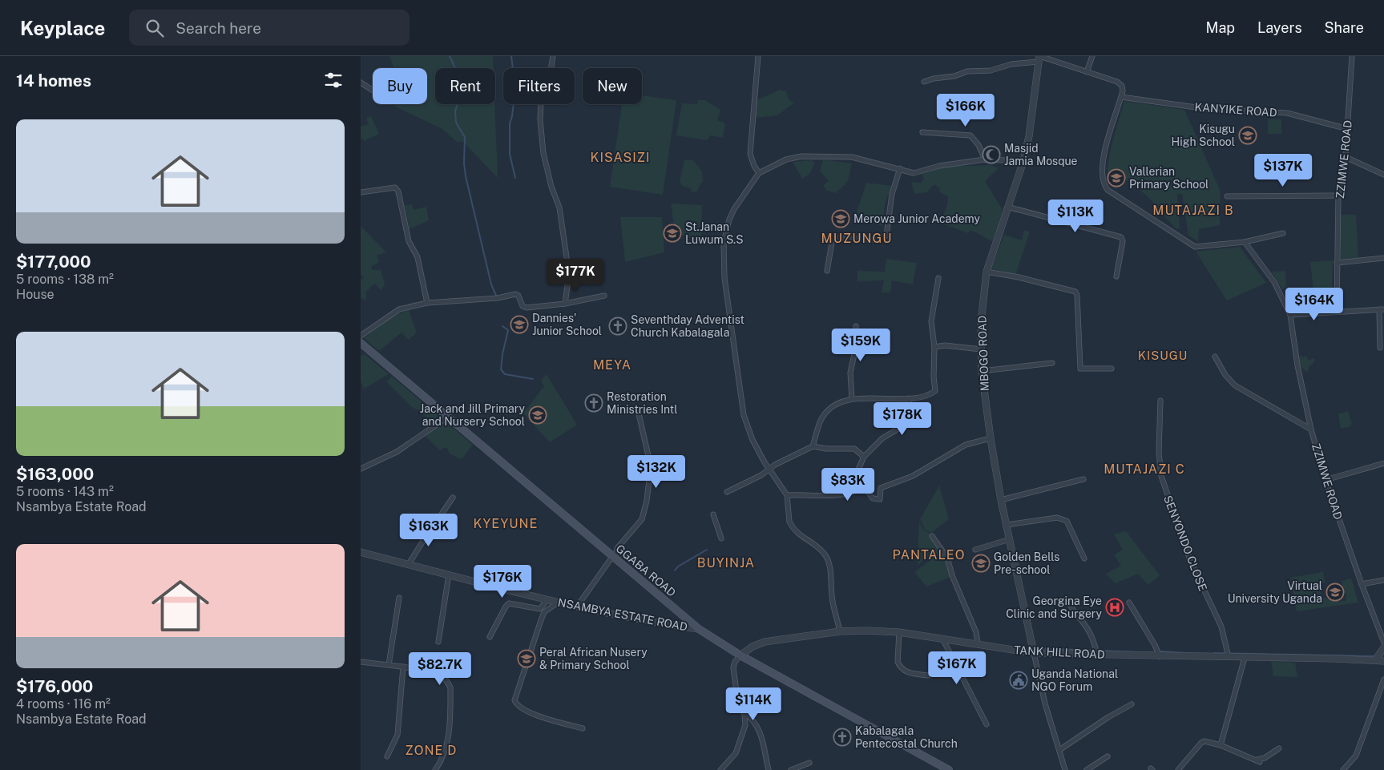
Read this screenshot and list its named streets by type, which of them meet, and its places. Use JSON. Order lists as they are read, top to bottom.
{
  "streets": {
    "main road": ["GGABA ROAD"],
    "street": [
      "KANYIKE ROAD",
      "ZZIMWE ROAD",
      "MBOGO ROAD",
      "SENYONDO CLOSE",
      "NSAMBYA ESTATE ROAD",
      "TANK HILL ROAD"
    ]
  },
  "crossings": [
    ["KANYIKE ROAD", "ZZIMWE ROAD"],
    ["MBOGO ROAD", "TANK HILL ROAD"],
    ["SENYONDO CLOSE", "TANK HILL ROAD"],
    ["GGABA ROAD", "NSAMBYA ESTATE ROAD"],
    ["GGABA ROAD", "TANK HILL ROAD"]
  ],
  "districts": [
    "KISASIZI",
    "MUTAJAZI B",
    "MUZUNGU",
    "KISUGU",
    "MEYA",
    "MUTAJAZI C",
    "KYEYUNE",
    "PANTALEO",
    "BUYINJA",
    "ZONE D"
  ],
  "places": {
    "school or university": [
      "Kisugu High School",
      "Vallerian Primary School",
      "Merowa Junior Academy",
      "St.Janan Luwum S.S",
      "Dannies' Junior School",
      "Jack and Jill Primary and Nursery School",
      "Golden Bells Pre-school",
      "Virtual University Uganda",
      "Peral African Nusery & Primary School"
    ],
    "mosque": ["Masjid Jamia Mosque"],
    "church": ["Seventhday Adventist Church Kabalagala", "Restoration Ministries Intl", "Kabalagala Pentecostal Church"],
    "hospital": ["Georgina Eye Clinic and Surgery"],
    "public building": ["Uganda National NGO Forum"]
  },
  "page": {
    "header": "Keyplace",
    "search": "Search here",
    "nav": ["Map", "Layers", "Share"],
    "heading": "14 homes",
    "chip": [
      "Buy",
      "Rent",
      "Filters",
      "New"
    ],
    "price": [
      "$166K",
      "$137K",
      "$113K",
      "$177K",
      "$164K",
      "$159K",
      "$178K",
      "$132K",
      "$83K",
      "$163K",
      "$176K",
      "$167K",
      "$82.7K",
      "$114K"
    ],
    "list": [
      {
        "name": "$177,000",
        "note": "5 rooms · 138 m² · House"
      },
      {
        "name": "$163,000",
        "note": "5 rooms · 143 m² · Nsambya Estate Road"
      },
      {
        "name": "$176,000",
        "note": "4 rooms · 116 m² · Nsambya Estate Road"
      }
    ]
  }
}
